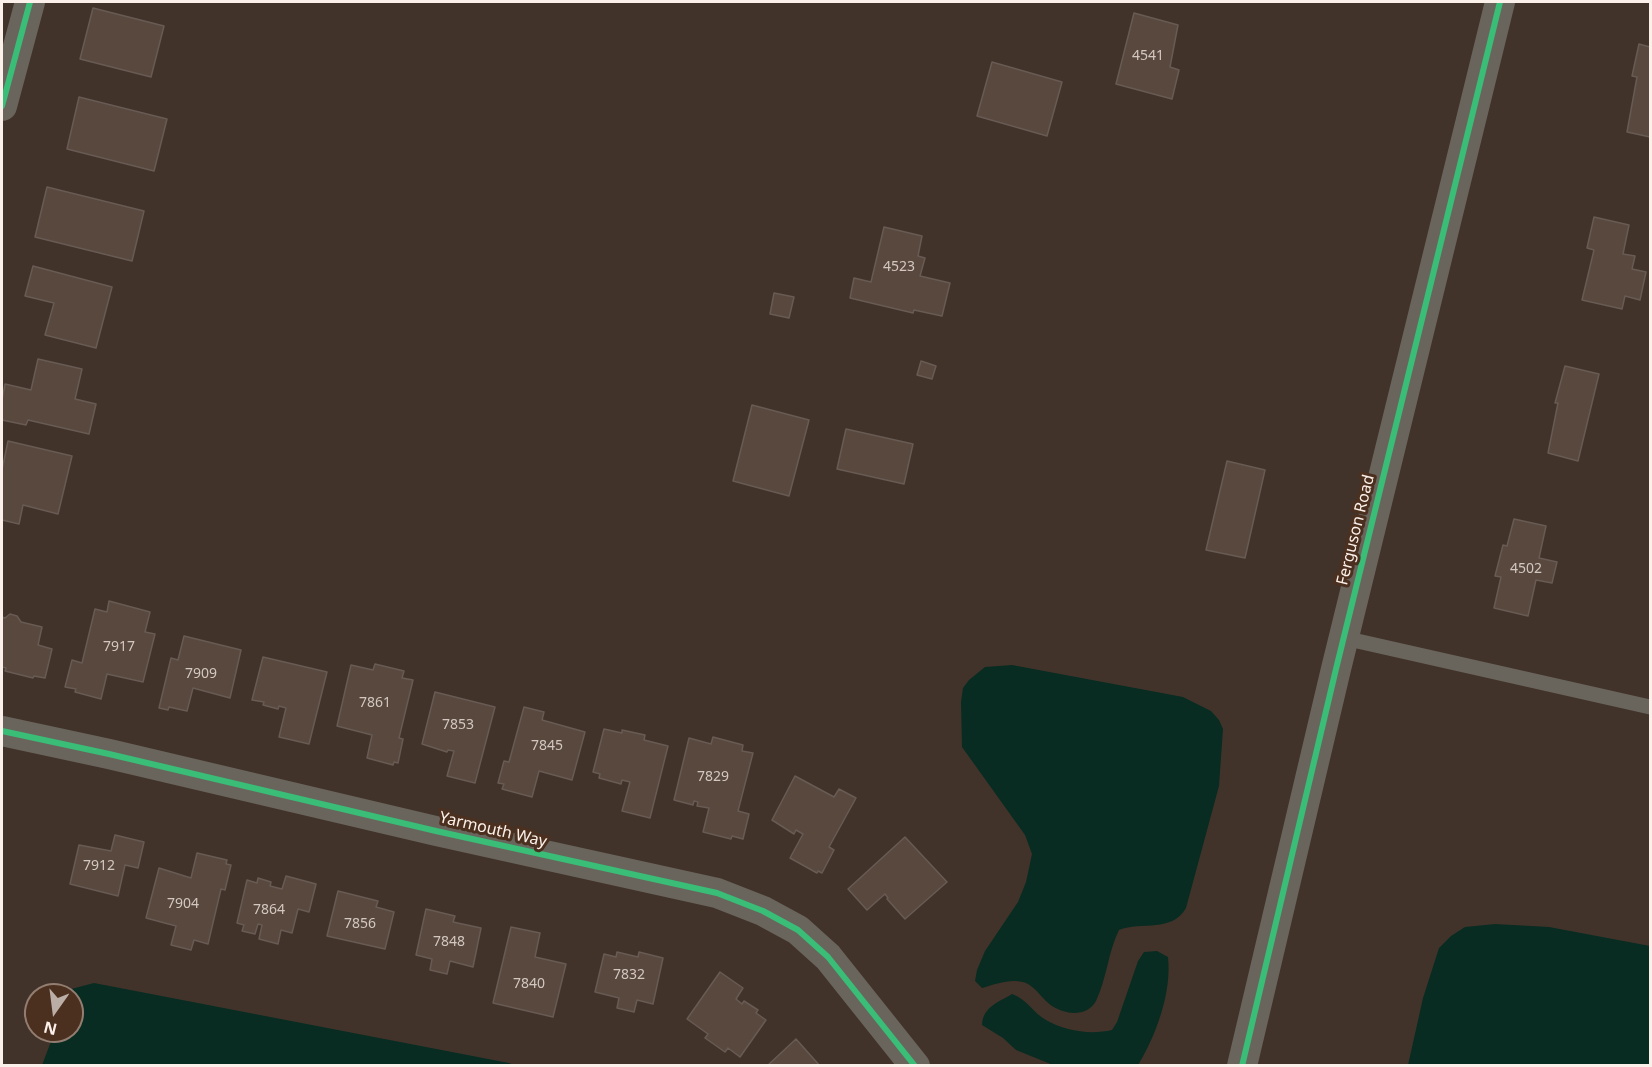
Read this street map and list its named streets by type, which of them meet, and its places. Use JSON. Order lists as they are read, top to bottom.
{
  "streets": {
    "street": ["Ferguson Road", "Yarmouth Way"]
  },
  "house_numbers": [
    "4541",
    "4523",
    "4502",
    "7917",
    "7909",
    "7861",
    "7853",
    "7845",
    "7829",
    "7912",
    "7904",
    "7864",
    "7856",
    "7848",
    "7832",
    "7840"
  ],
  "north": "bottom"
}
